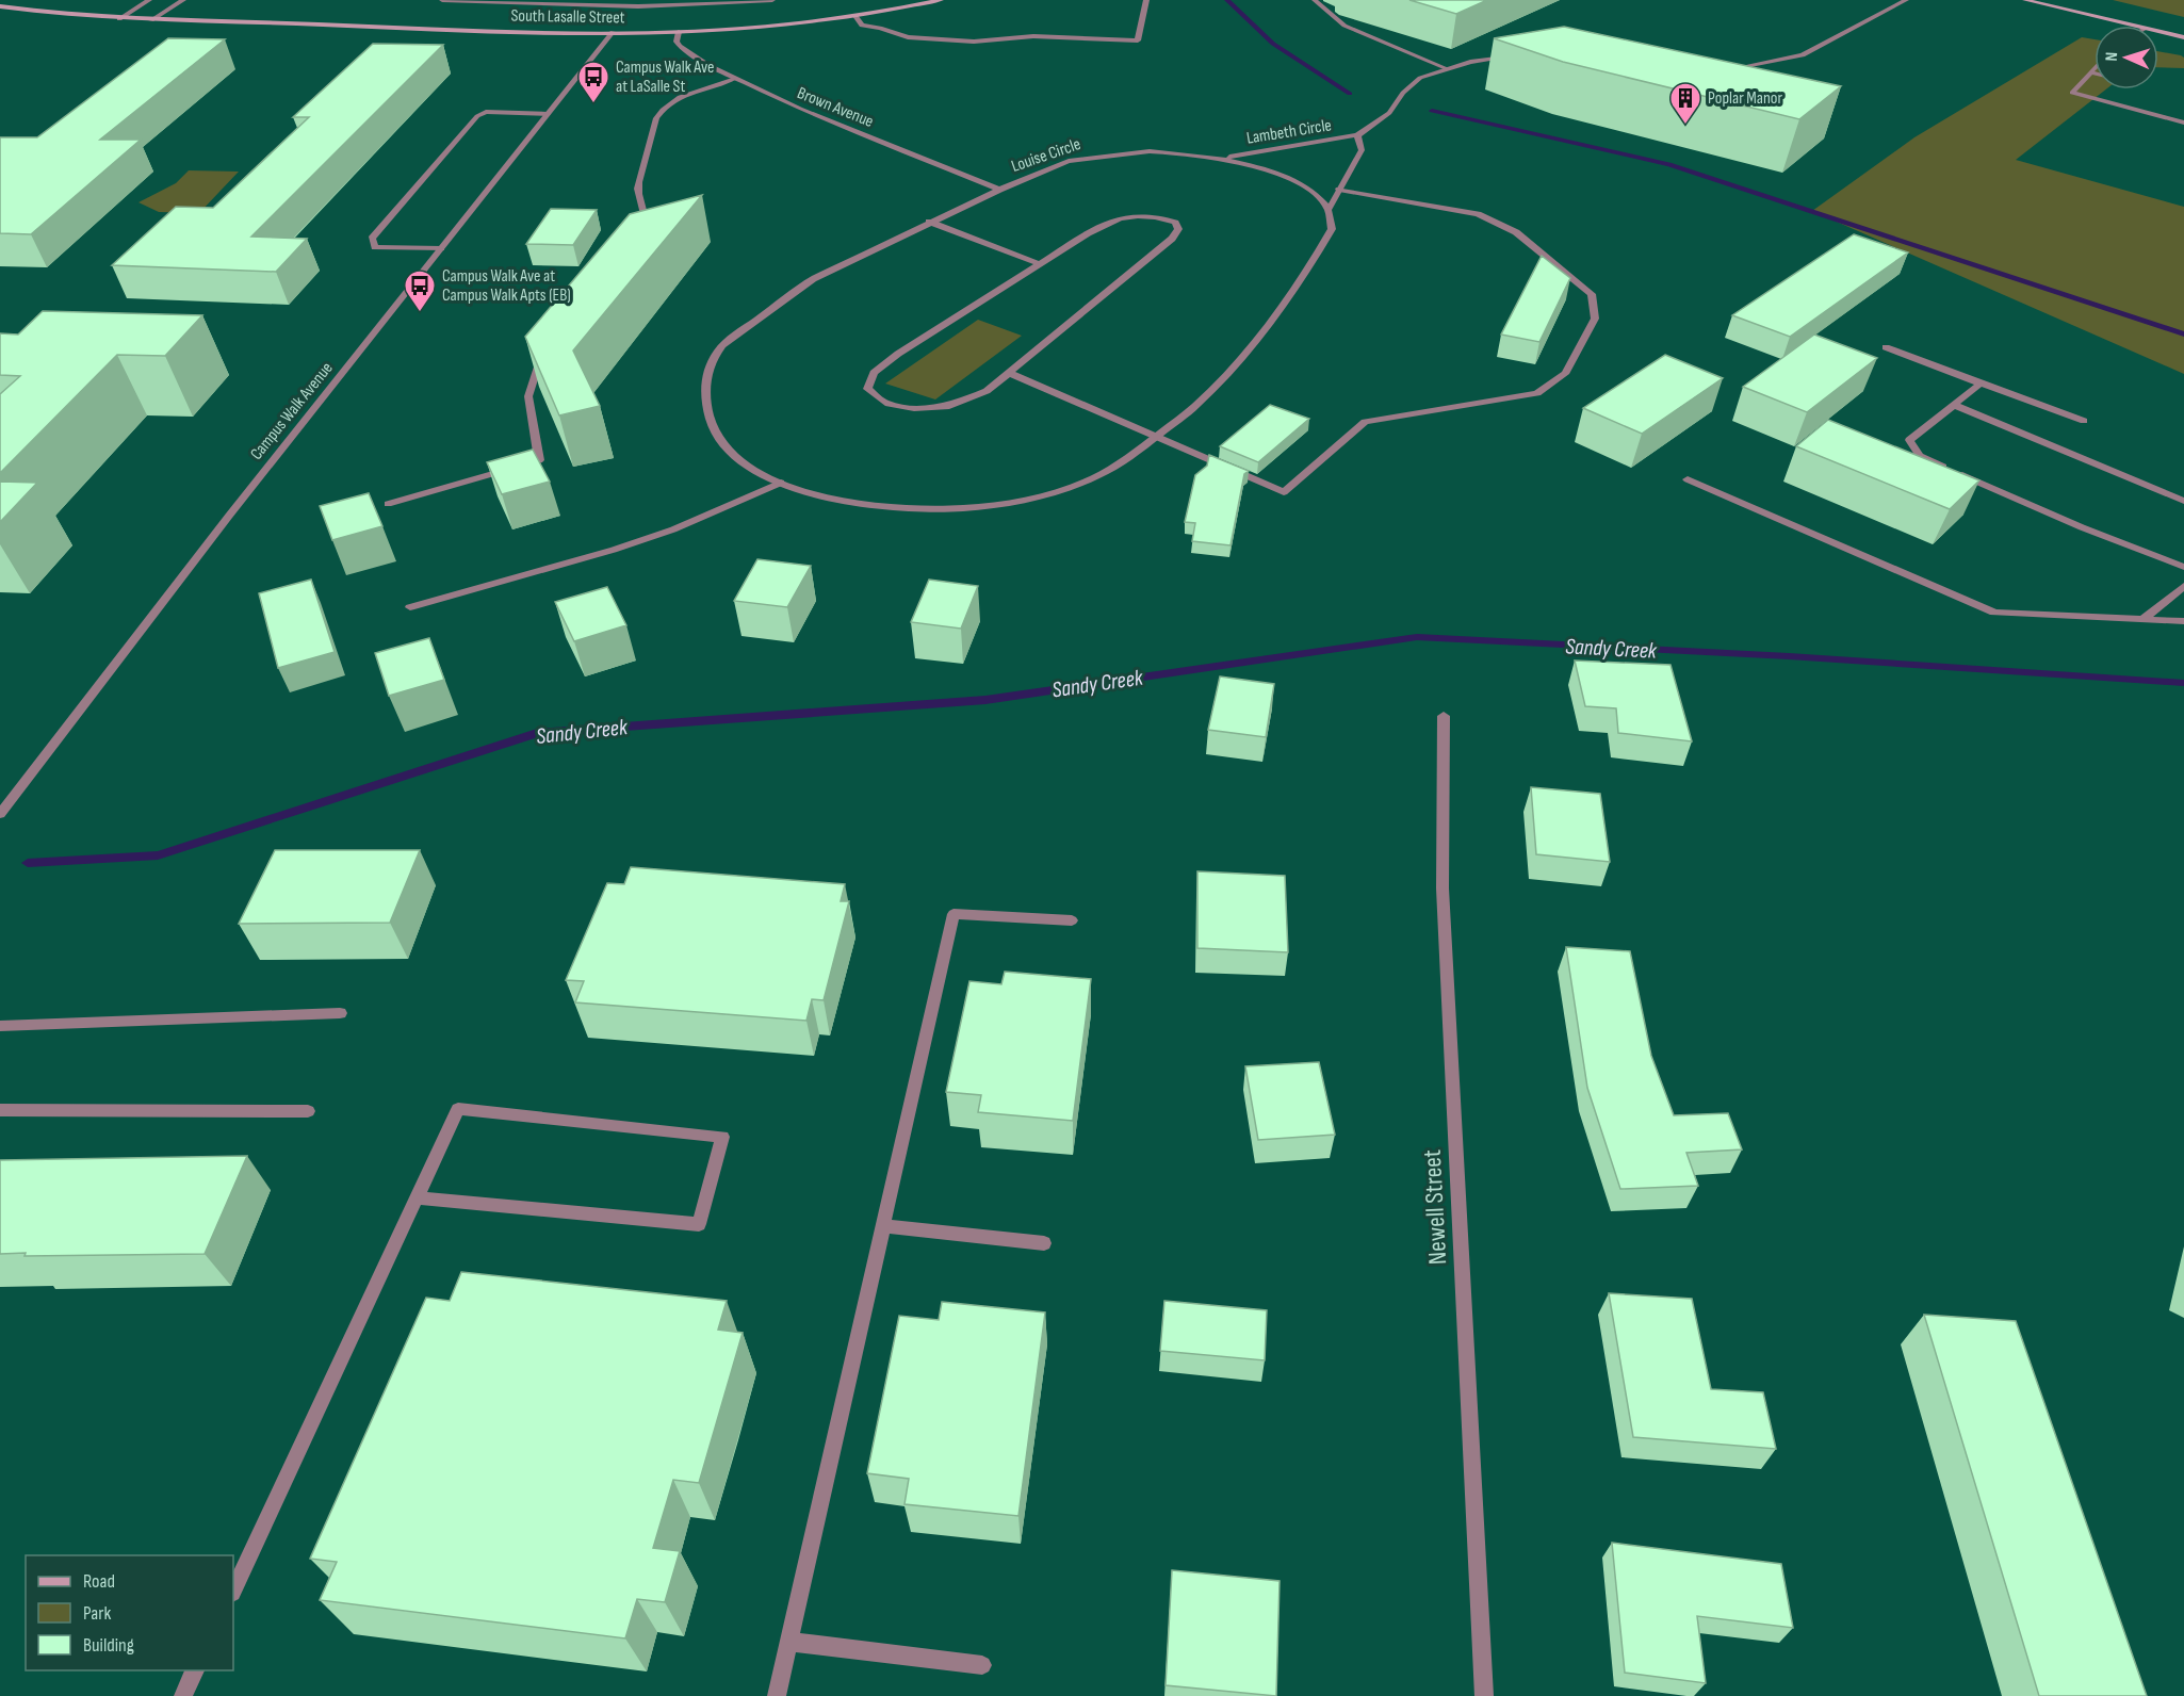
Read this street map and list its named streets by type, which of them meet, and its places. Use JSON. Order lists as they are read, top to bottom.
{
  "streets": {
    "street": [
      "South Lasalle Street",
      "Brown Avenue",
      "Lambeth Circle",
      "Louise Circle",
      "Campus Walk Avenue",
      "Newell Street"
    ]
  },
  "crossings": [
    ["South Lasalle Street", "Brown Avenue"],
    ["South Lasalle Street", "Campus Walk Avenue"],
    ["Brown Avenue", "Louise Circle"],
    ["Lambeth Circle", "Louise Circle"]
  ],
  "water": ["Sandy Creek"],
  "places": {
    "bus stop": ["Campus Walk Ave at LaSalle St", "Campus Walk Ave at Campus Walk Apts (EB)"],
    "building": ["Poplar Manor"]
  },
  "legend": ["Road", "Park", "Building"],
  "north": "left"
}
